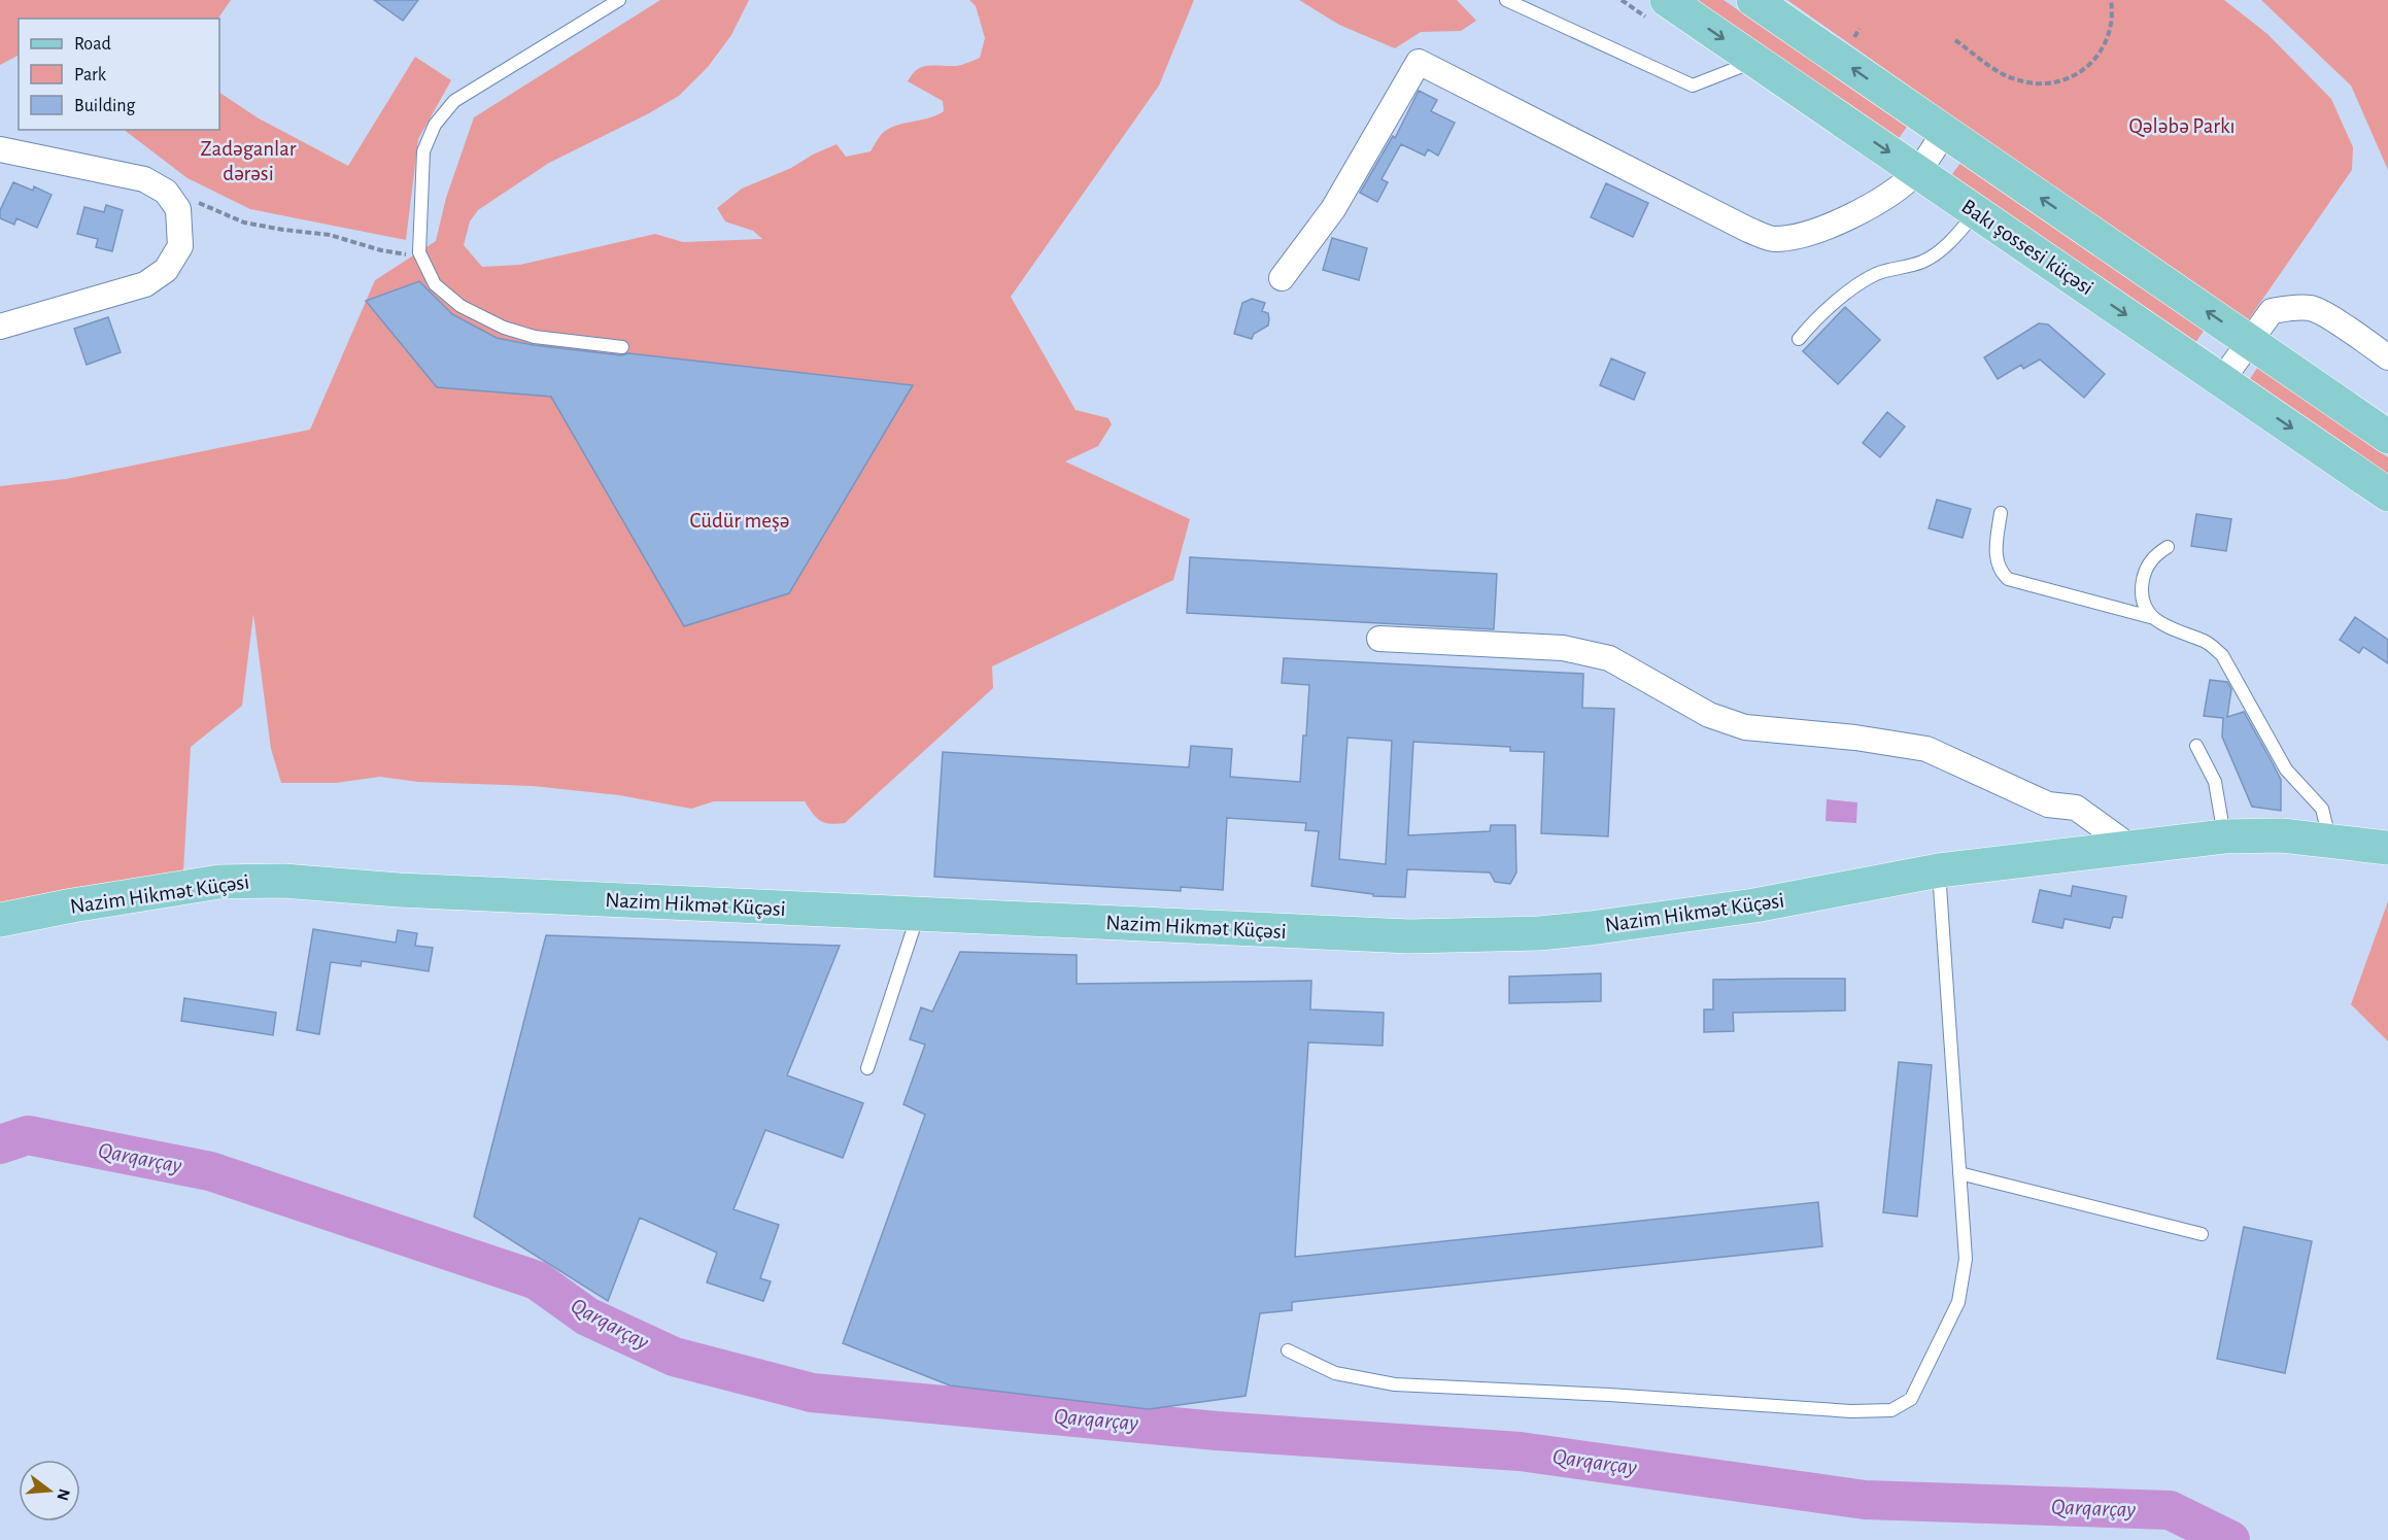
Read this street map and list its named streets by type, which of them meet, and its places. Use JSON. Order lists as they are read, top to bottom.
{
  "streets": {
    "main road": ["Bakı şossesi küçəsi", "Nazim Hikmət Küçəsi"]
  },
  "water": ["Qarqarçay"],
  "parks": ["Qələbə Parkı", "Zadəganlar dərəsi", "Cüdür meşə"],
  "legend": ["Road", "Park", "Building"],
  "north": "right"
}
